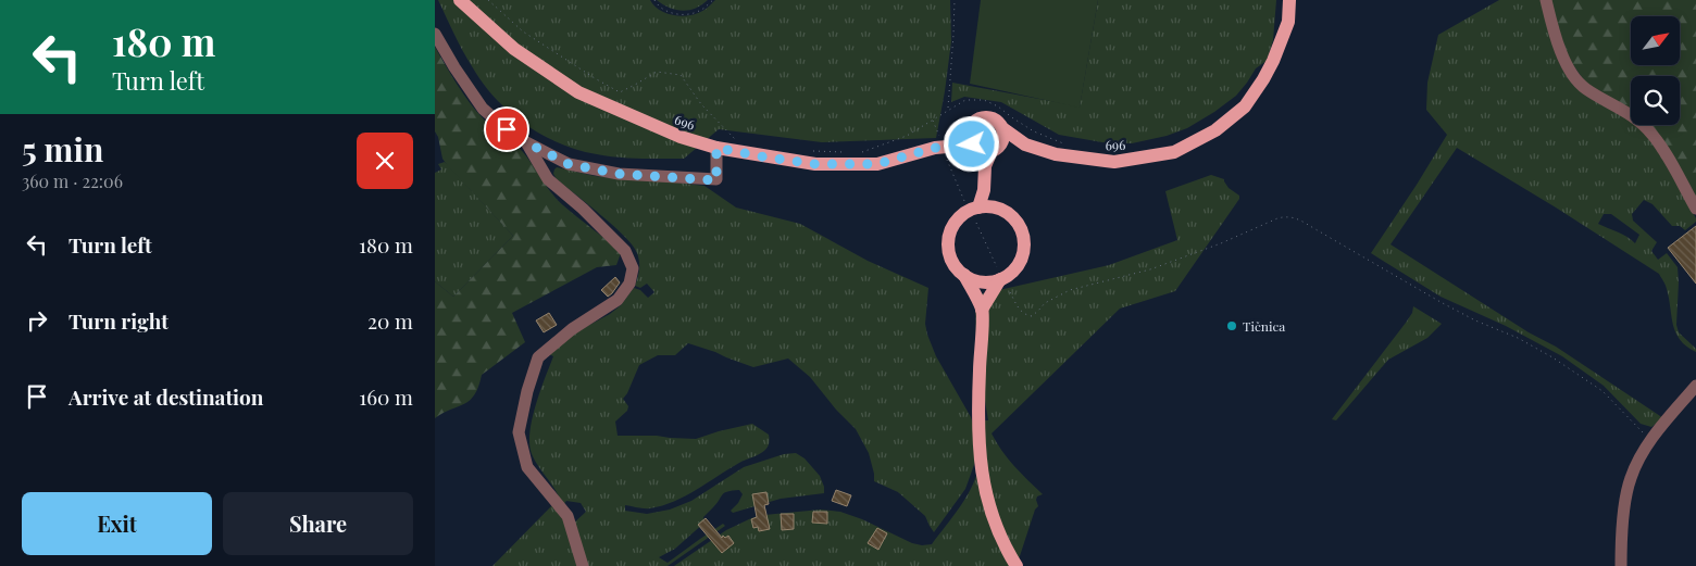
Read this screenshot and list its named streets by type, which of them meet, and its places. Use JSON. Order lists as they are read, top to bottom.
{
  "streets": {
    "main road": ["696"]
  },
  "places": ["Tičnica"],
  "north": "top right",
  "page": {
    "turn": ["180 m", "Turn left"],
    "heading": ["5 min", "360 m · 22:06"],
    "list": [
      {
        "name": "Turn left",
        "value": "180 m"
      },
      {
        "name": "Turn right",
        "value": "20 m"
      },
      {
        "name": "Arrive at destination",
        "value": "160 m"
      }
    ],
    "buttons": ["Exit", "Share"]
  }
}
